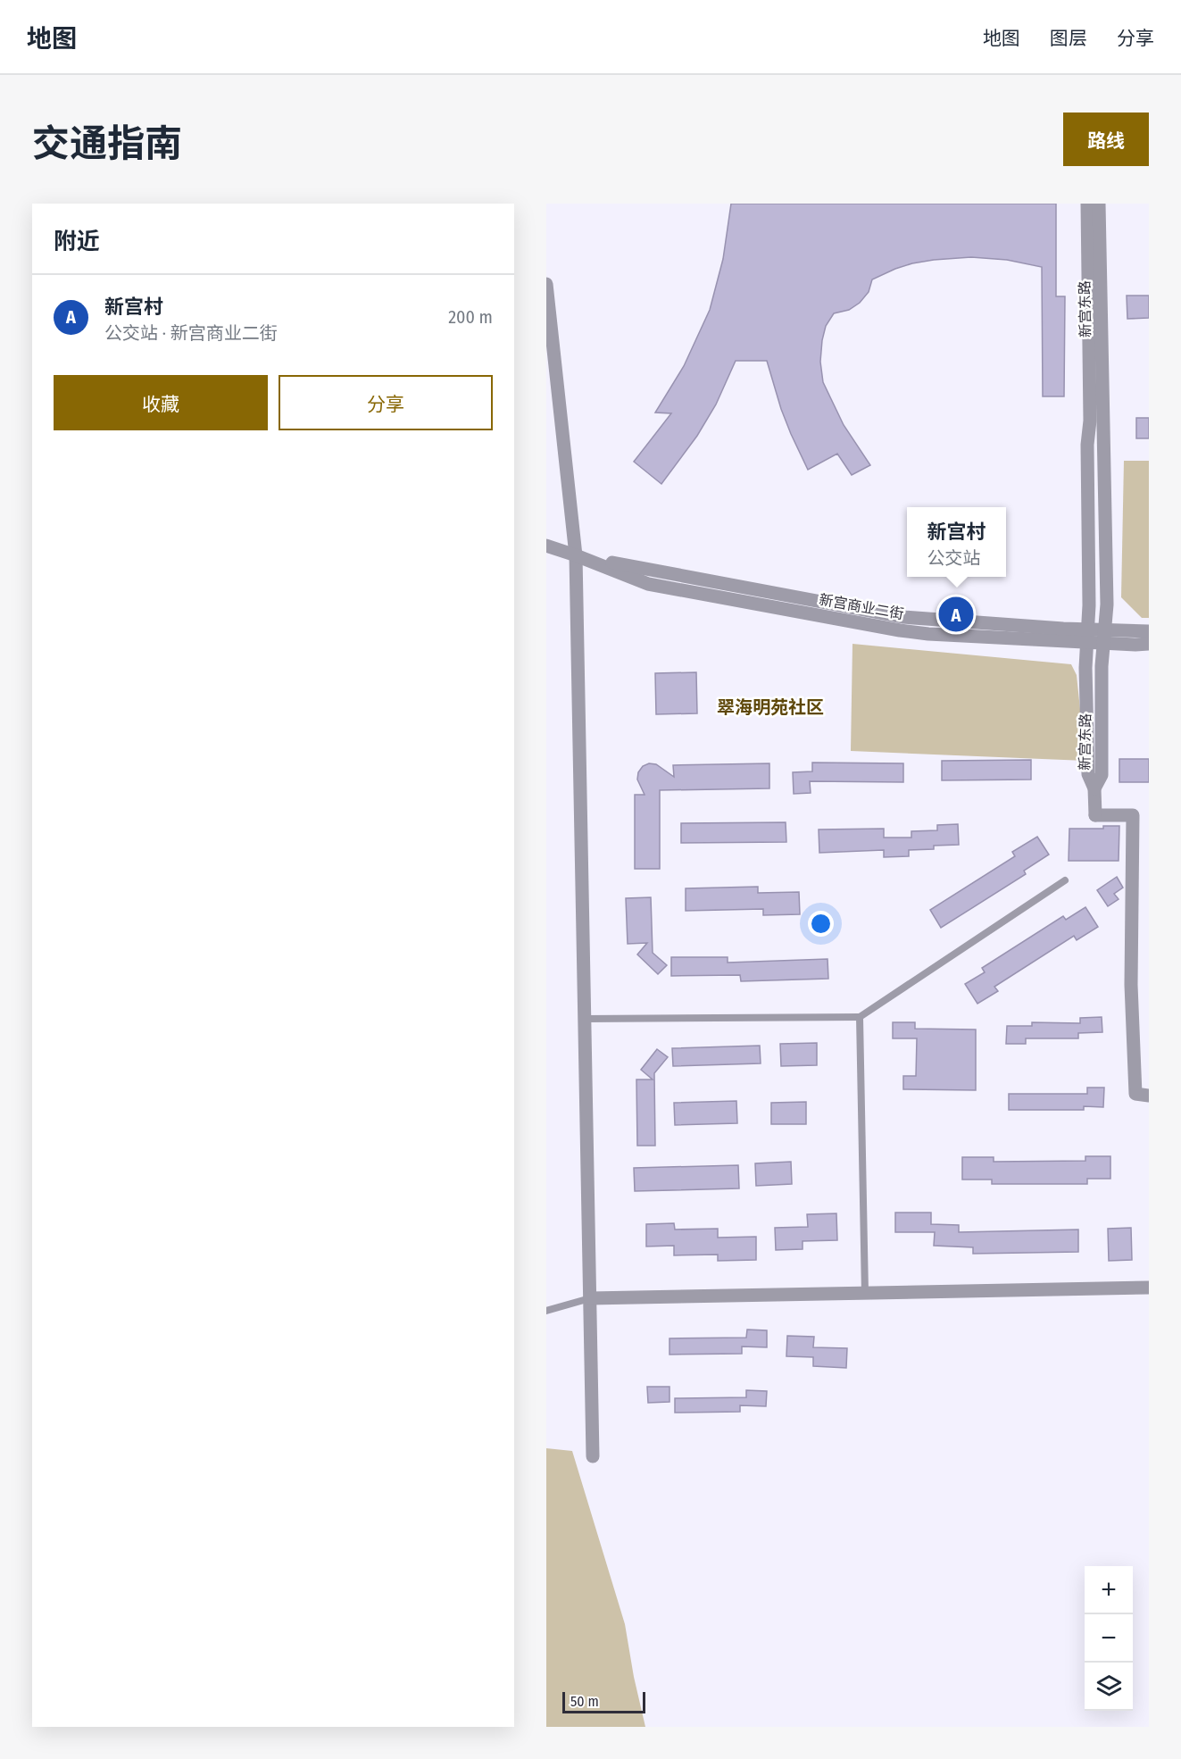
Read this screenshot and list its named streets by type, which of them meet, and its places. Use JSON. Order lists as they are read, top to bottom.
{
  "streets": {
    "street": ["新宫东路", "新宫商业二街"]
  },
  "crossings": [
    ["新宫东路", "新宫商业二街"]
  ],
  "districts": ["翠海明苑社区"],
  "scale_bar": "50 m",
  "page": {
    "header": "地图",
    "nav": ["地图", "图层", "分享"],
    "title": "交通指南",
    "buttons": [
      "路线",
      ["收藏", "分享"]
    ],
    "heading": "附近",
    "list": [
      {
        "mark": "A",
        "name": "新宫村",
        "note": "公交站 · 新宫商业二街",
        "value": "200 m"
      }
    ],
    "popup": ["新宫村", "公交站"],
    "pins": "A",
    "map_buttons": ["+", "−"],
    "scale": "50 m"
  }
}
